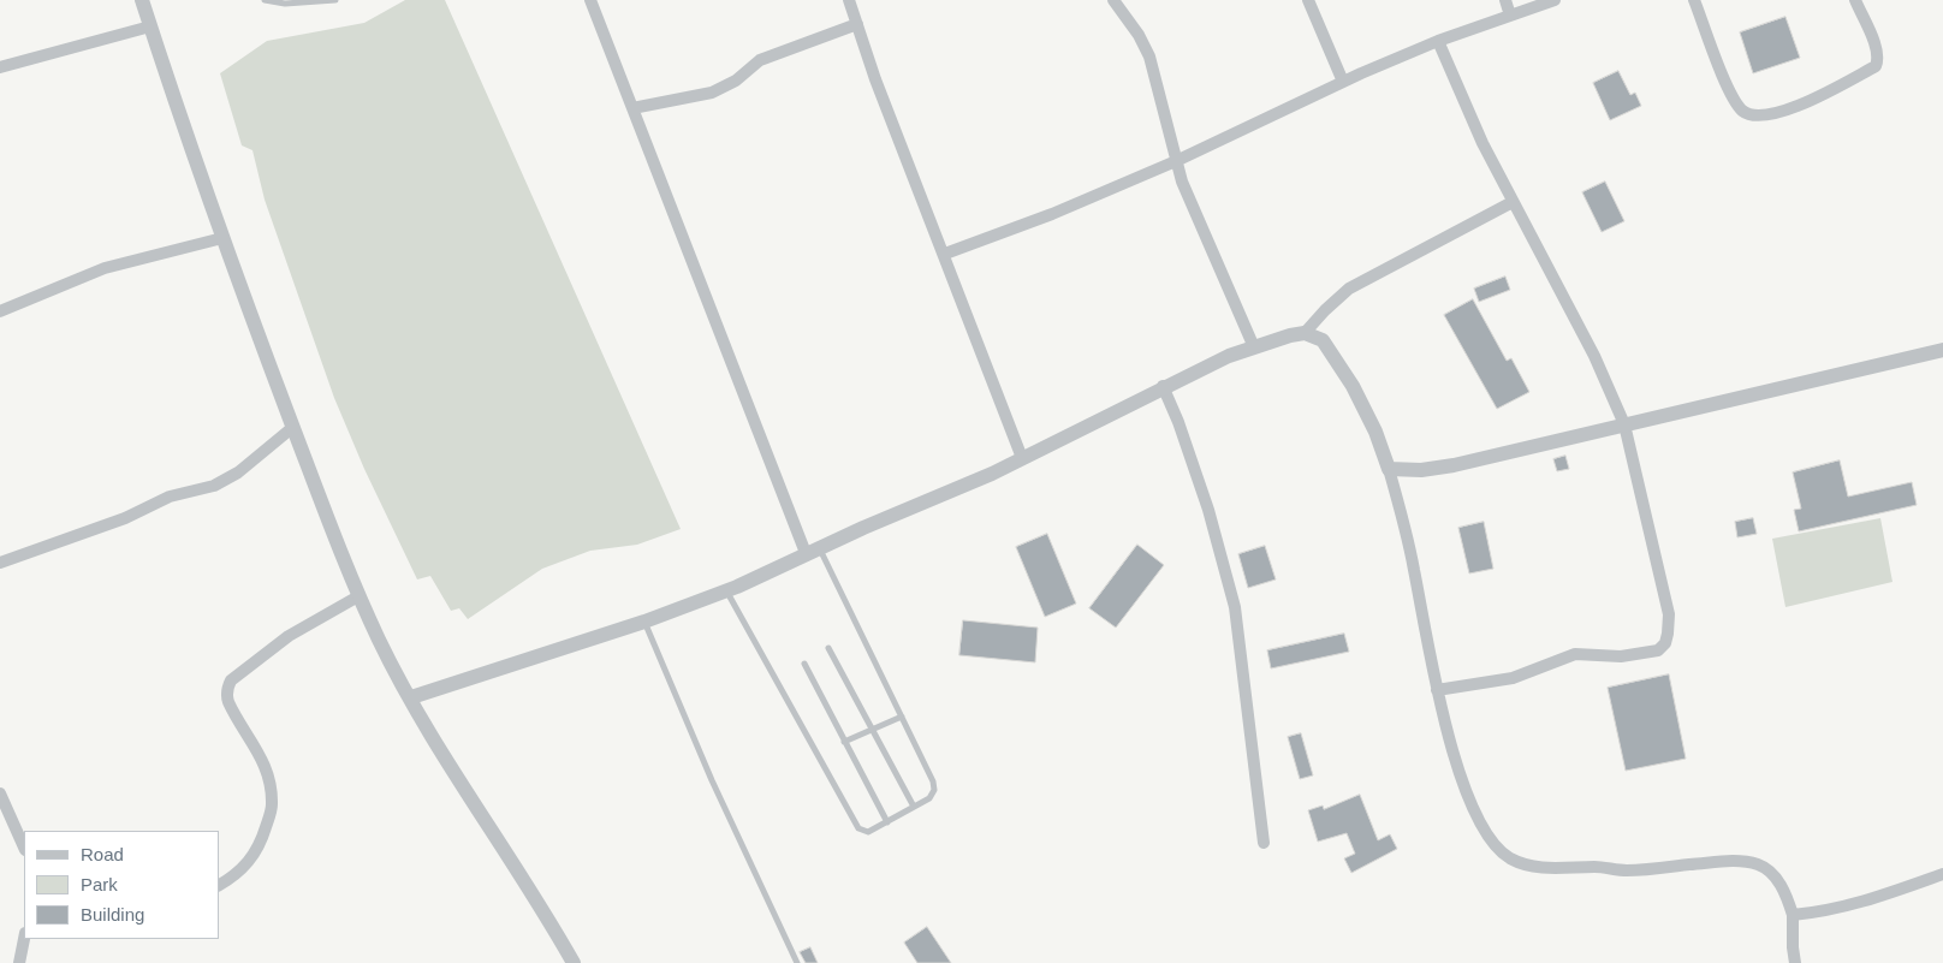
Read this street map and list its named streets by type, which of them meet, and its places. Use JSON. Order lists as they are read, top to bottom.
{
  "legend": ["Road", "Park", "Building"]
}
